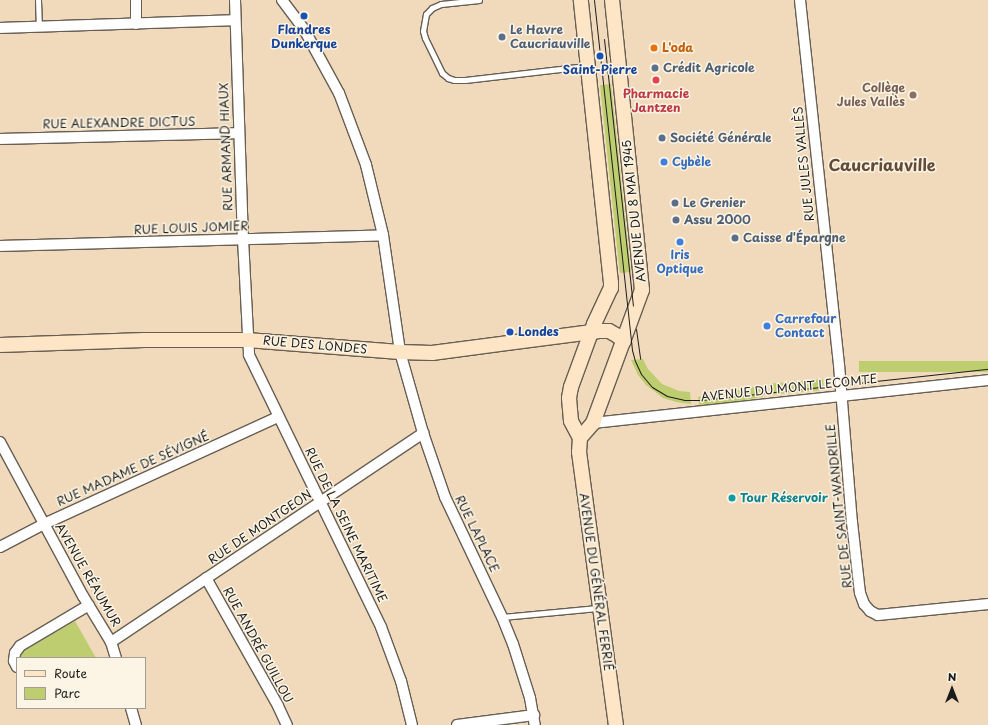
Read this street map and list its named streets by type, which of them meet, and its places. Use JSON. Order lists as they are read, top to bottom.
{
  "streets": {
    "street": [
      "RUE ALEXANDRE DICTUS",
      "RUE ARMAND HIAUX",
      "RUE JULES VALLÈS",
      "AVENUE DU 8 MAI 1945",
      "RUE LOUIS JOMIER",
      "RUE DES LONDES",
      "AVENUE DU MONT LECOMTE",
      "RUE MADAME DE SÉVIGNÉ",
      "RUE DE SAINT-WANDRILLE",
      "RUE DE LA SEINE MARITIME",
      "RUE DE MONTGEON",
      "RUE LAPLACE",
      "AVENUE RÉAUMUR",
      "AVENUE DU GÉNÉRAL FERRIÉ",
      "RUE ANDRÉ GUILLOU"
    ]
  },
  "crossings": [
    ["RUE ALEXANDRE DICTUS", "RUE ARMAND HIAUX"],
    ["RUE ARMAND HIAUX", "RUE LOUIS JOMIER"],
    ["RUE ARMAND HIAUX", "RUE DES LONDES"],
    ["RUE ARMAND HIAUX", "RUE DE LA SEINE MARITIME"],
    ["RUE JULES VALLÈS", "AVENUE DU MONT LECOMTE"],
    ["RUE JULES VALLÈS", "RUE DE SAINT-WANDRILLE"],
    ["AVENUE DU 8 MAI 1945", "RUE DES LONDES"],
    ["AVENUE DU 8 MAI 1945", "AVENUE DU MONT LECOMTE"],
    ["AVENUE DU 8 MAI 1945", "AVENUE DU GÉNÉRAL FERRIÉ"],
    ["RUE LOUIS JOMIER", "RUE LAPLACE"],
    ["RUE DES LONDES", "RUE DE LA SEINE MARITIME"],
    ["RUE DES LONDES", "RUE LAPLACE"],
    ["AVENUE DU MONT LECOMTE", "RUE DE SAINT-WANDRILLE"],
    ["RUE MADAME DE SÉVIGNÉ", "RUE DE LA SEINE MARITIME"],
    ["RUE MADAME DE SÉVIGNÉ", "AVENUE RÉAUMUR"],
    ["RUE DE LA SEINE MARITIME", "RUE DE MONTGEON"],
    ["RUE DE MONTGEON", "RUE LAPLACE"],
    ["RUE DE MONTGEON", "AVENUE RÉAUMUR"],
    ["RUE DE MONTGEON", "RUE ANDRÉ GUILLOU"]
  ],
  "districts": ["Caucriauville"],
  "places": [
    "Flandres Dunkerque",
    "Le Havre Caucriauville",
    "L'oda",
    "Saint-Pierre",
    "Crédit Agricole",
    "Pharmacie Jantzen",
    "Collège Jules Vallès",
    "Société Générale",
    "Cybèle",
    "Le Grenier",
    "Assu 2000",
    "Caisse d'Épargne",
    "Iris Optique",
    "Carrefour Contact",
    "Londes",
    "Tour Réservoir"
  ],
  "legend": ["Route", "Parc"],
  "north": "top"
}
